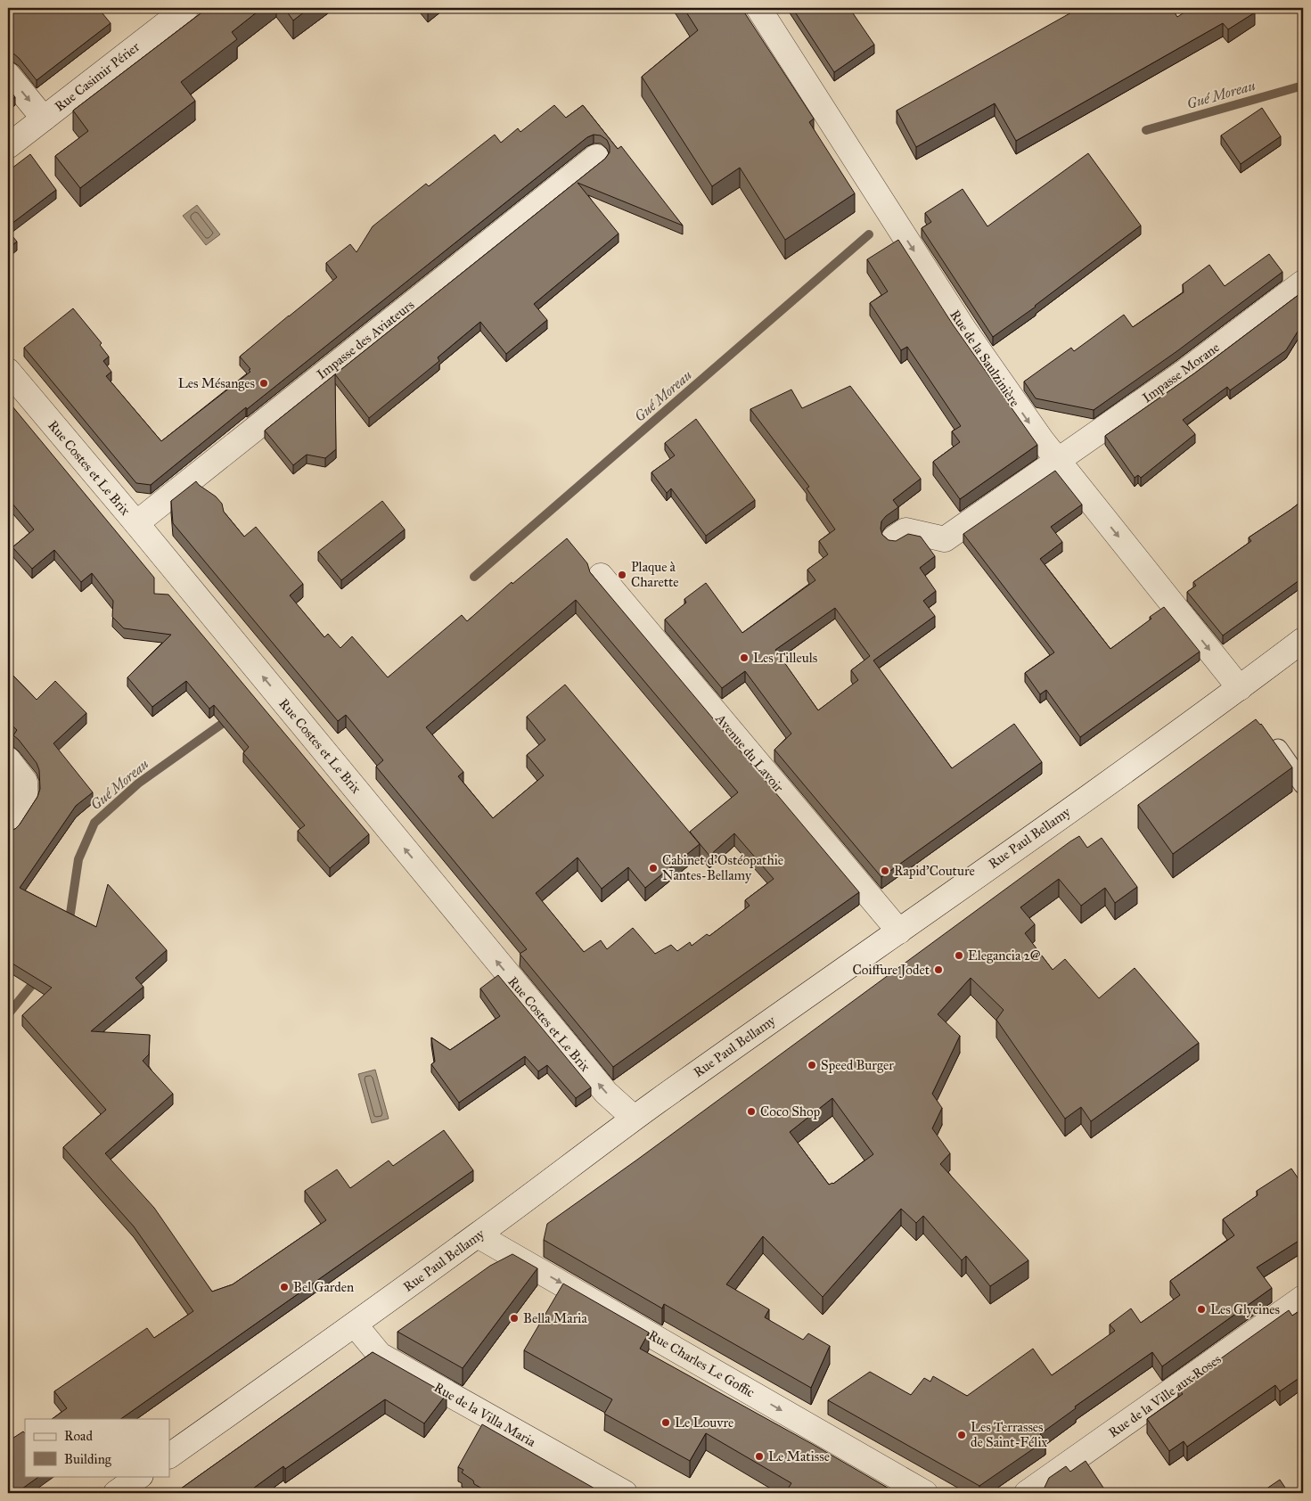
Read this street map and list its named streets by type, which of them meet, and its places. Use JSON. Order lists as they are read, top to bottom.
{
  "streets": {
    "street": [
      "Rue Casimir Périer",
      "Impasse des Aviateurs",
      "Rue de la Saulzinière",
      "Impasse Morane",
      "Rue Costes et Le Brix",
      "Avenue du Lavoir",
      "Rue Paul Bellamy",
      "Rue Charles Le Goffic",
      "Rue de la Ville aux Roses",
      "Rue de la Villa Maria"
    ]
  },
  "crossings": [
    ["Impasse des Aviateurs", "Rue Costes et Le Brix"],
    ["Rue de la Saulzinière", "Impasse Morane"],
    ["Rue de la Saulzinière", "Rue Paul Bellamy"],
    ["Rue Costes et Le Brix", "Rue Paul Bellamy"],
    ["Avenue du Lavoir", "Rue Paul Bellamy"],
    ["Rue Paul Bellamy", "Rue Charles Le Goffic"],
    ["Rue Paul Bellamy", "Rue de la Villa Maria"]
  ],
  "one_way": ["Rue de la Saulzinière", "Rue Costes et Le Brix", "Rue Charles Le Goffic"],
  "water": ["Gué Moreau"],
  "places": [
    "Les Mésanges",
    "Plaque à Charette",
    "Les Tilleuls",
    "Cabinet d'Ostéopathie Nantes-Bellamy",
    "Rapid'Couture",
    "Elegancia 2@",
    "Coiffure Jodet",
    "Speed Burger",
    "Coco Shop",
    "Bel Garden",
    "Les Glycines",
    "Bella Maria",
    "Le Louvre",
    "Les Terrasses de Saint-Félix",
    "Le Matisse"
  ],
  "legend": ["Road", "Building"]
}
